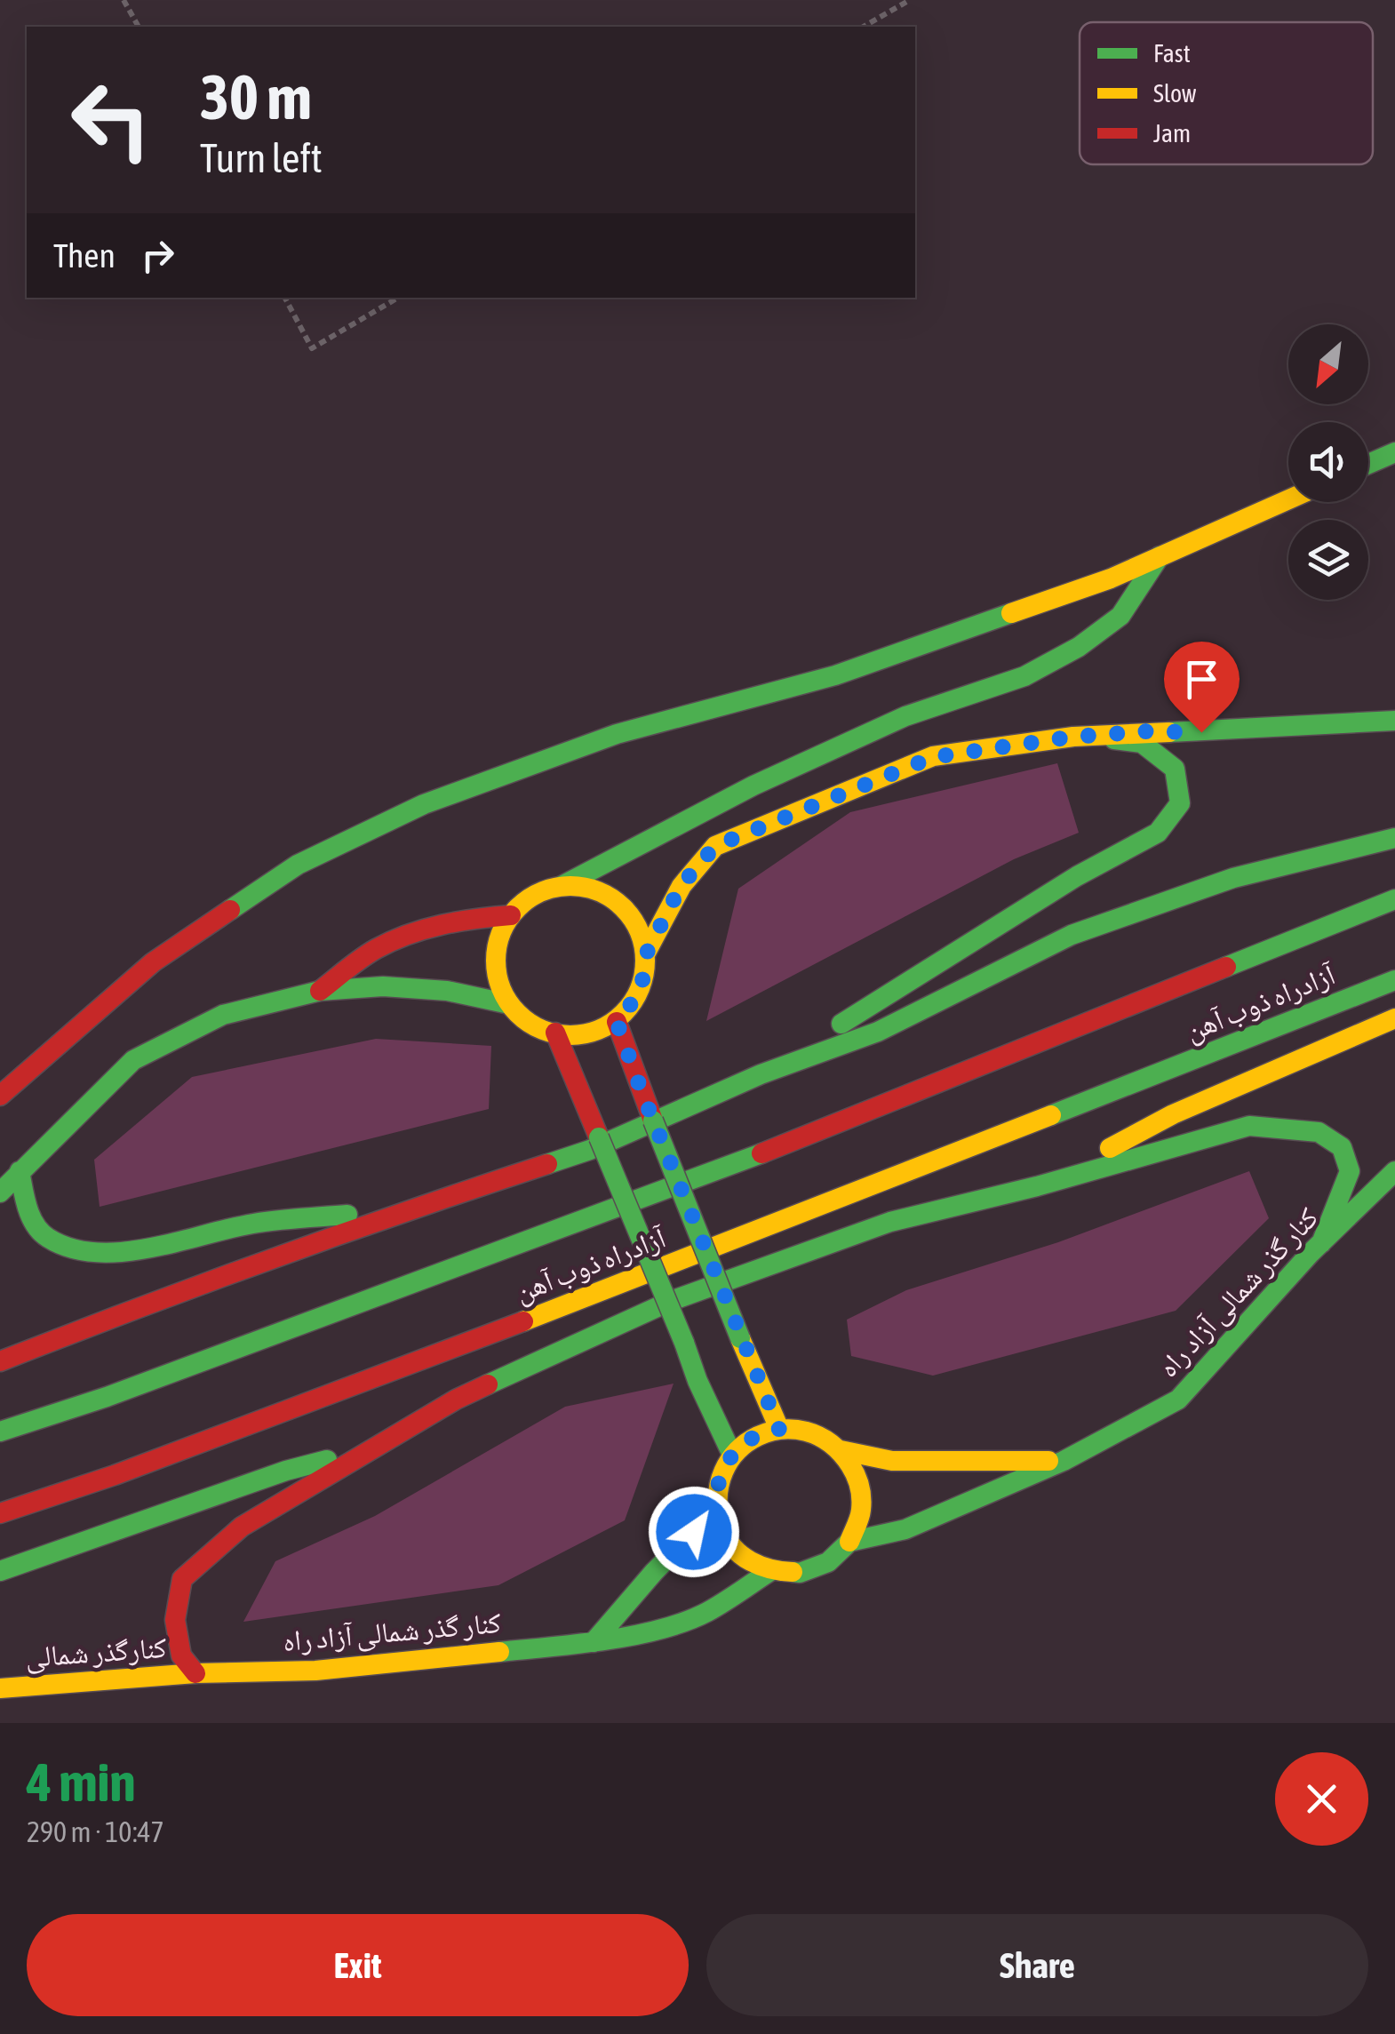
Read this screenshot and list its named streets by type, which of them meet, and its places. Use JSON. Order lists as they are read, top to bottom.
{
  "streets": {
    "main road": ["آزادراه ذوب آهن", "کنار گذر شمالی آزاد راه", "کنارگذر شمالی"]
  },
  "crossings": [
    ["کنار گذر شمالی آزاد راه", "کنارگذر شمالی"]
  ],
  "legend": ["Fast", "Slow", "Jam"],
  "north": "bottom left",
  "page": {
    "turn": ["30 m", "Turn left"],
    "then": "Then",
    "heading": ["4 min", "290 m · 10:47"],
    "buttons": ["Exit", "Share"]
  }
}
